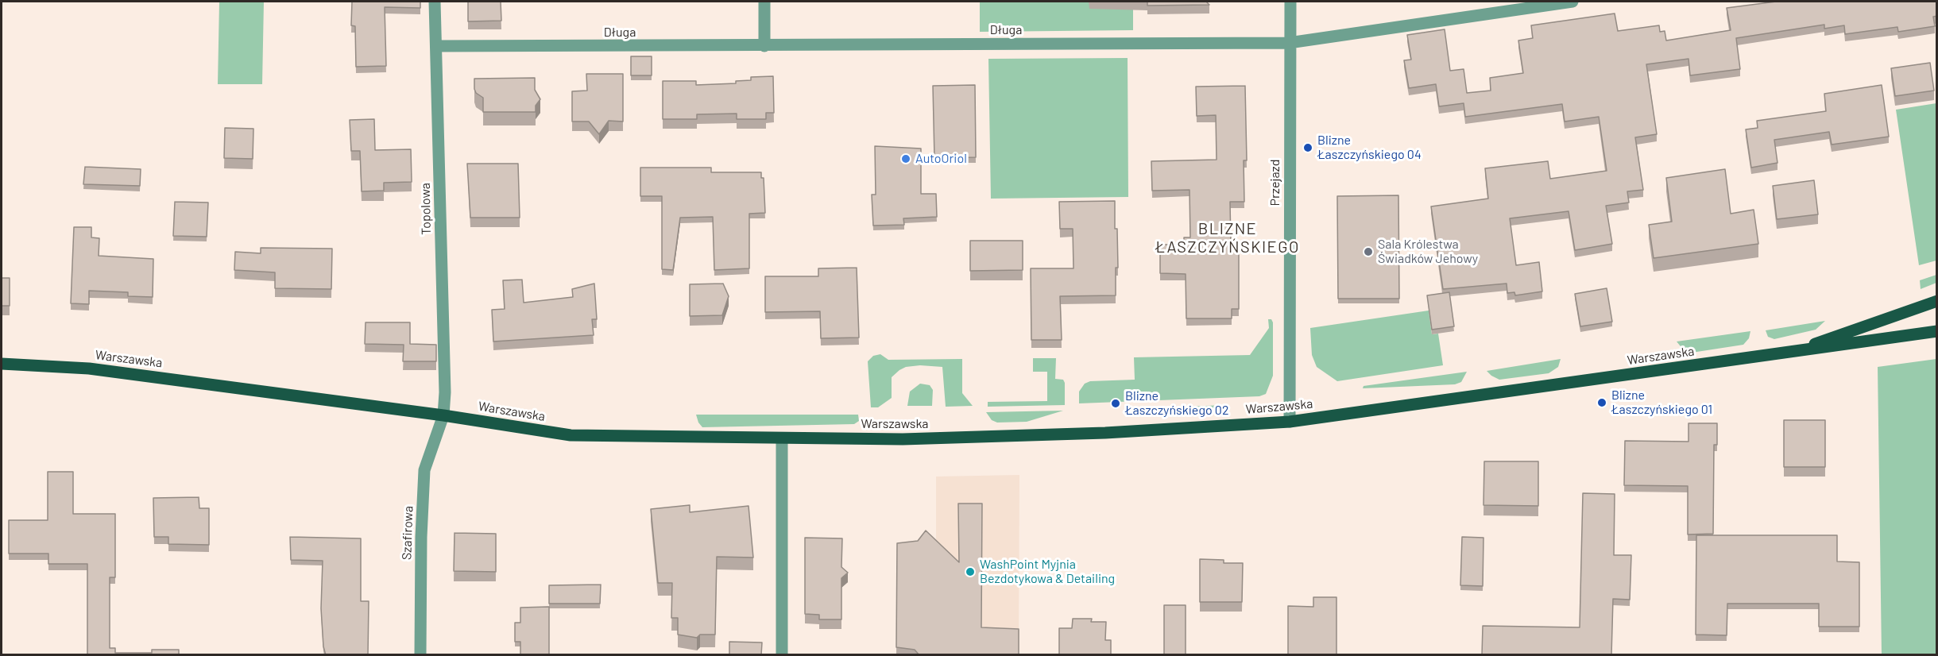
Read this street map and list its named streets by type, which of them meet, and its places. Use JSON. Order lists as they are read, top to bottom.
{
  "streets": {
    "main road": ["Warszawska"],
    "street": [
      "Długa",
      "Przejazd",
      "Topolowa",
      "Szafirowa"
    ]
  },
  "crossings": [
    ["Długa", "Przejazd"],
    ["Długa", "Topolowa"],
    ["Przejazd", "Warszawska"],
    ["Topolowa", "Warszawska"],
    ["Topolowa", "Szafirowa"],
    ["Warszawska", "Szafirowa"]
  ],
  "districts": ["BLIZNE ŁASZCZYŃSKIEGO"],
  "places": [
    "Blizne Łaszczyńskiego 04",
    "AutoOriol",
    "Sala Królestwa Świadków Jehowy",
    "Blizne Łaszczyńskiego 01",
    "Blizne Łaszczyńskiego 02",
    "WashPoint Myjnia Bezdotykowa & Detailing"
  ]
}
